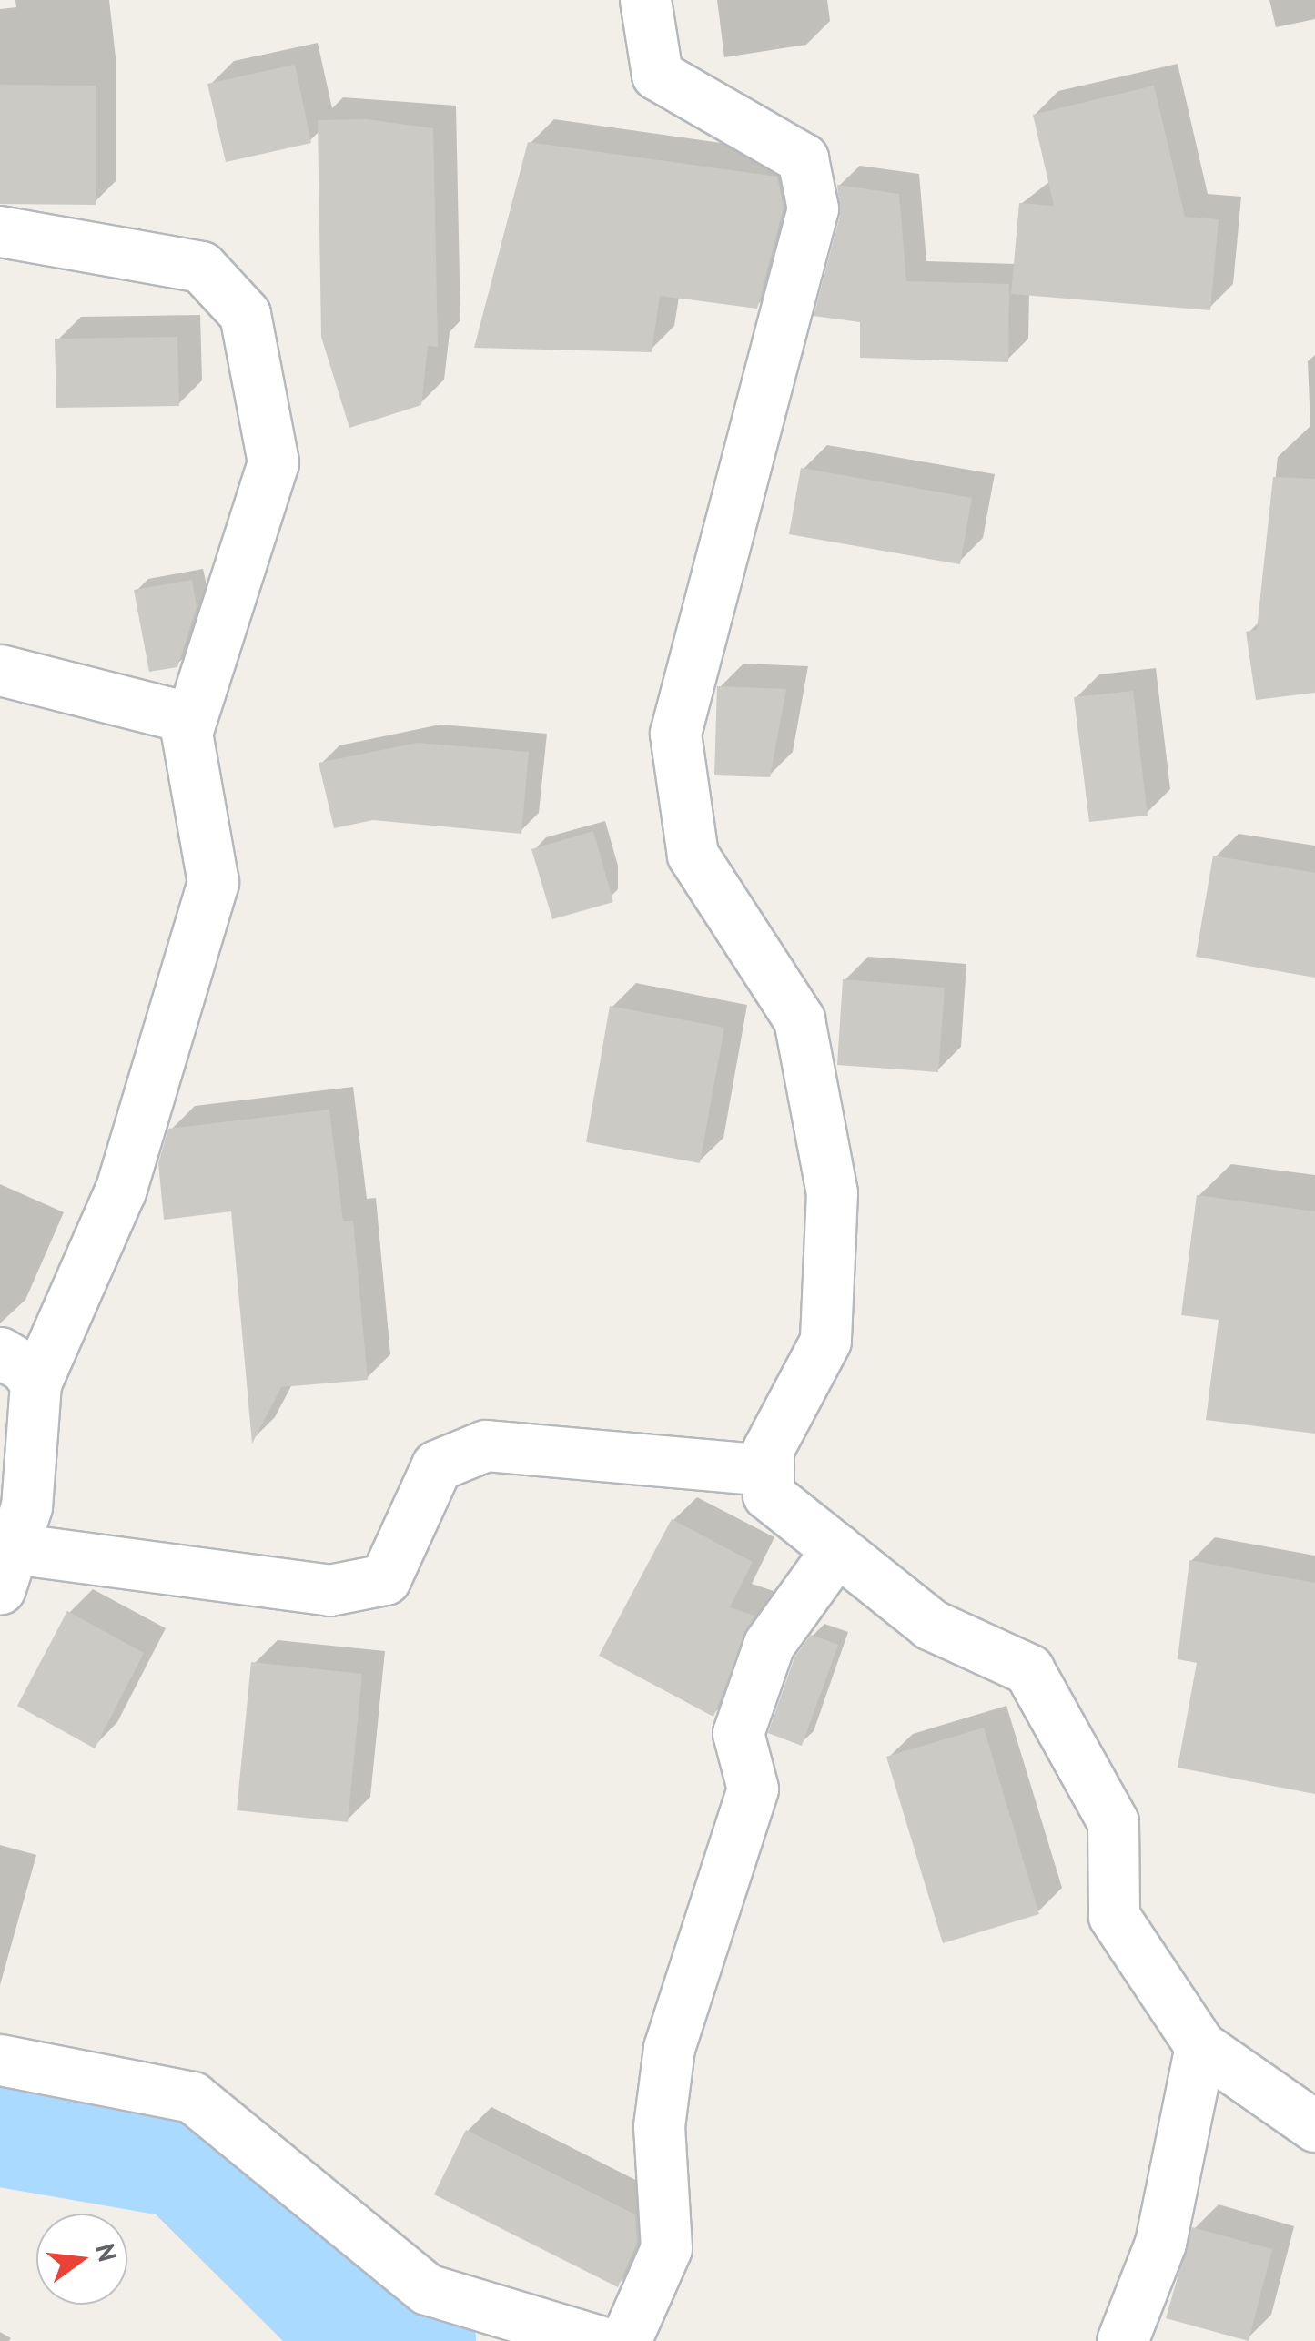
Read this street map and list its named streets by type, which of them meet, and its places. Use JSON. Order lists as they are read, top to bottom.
{
  "north": "right"
}
